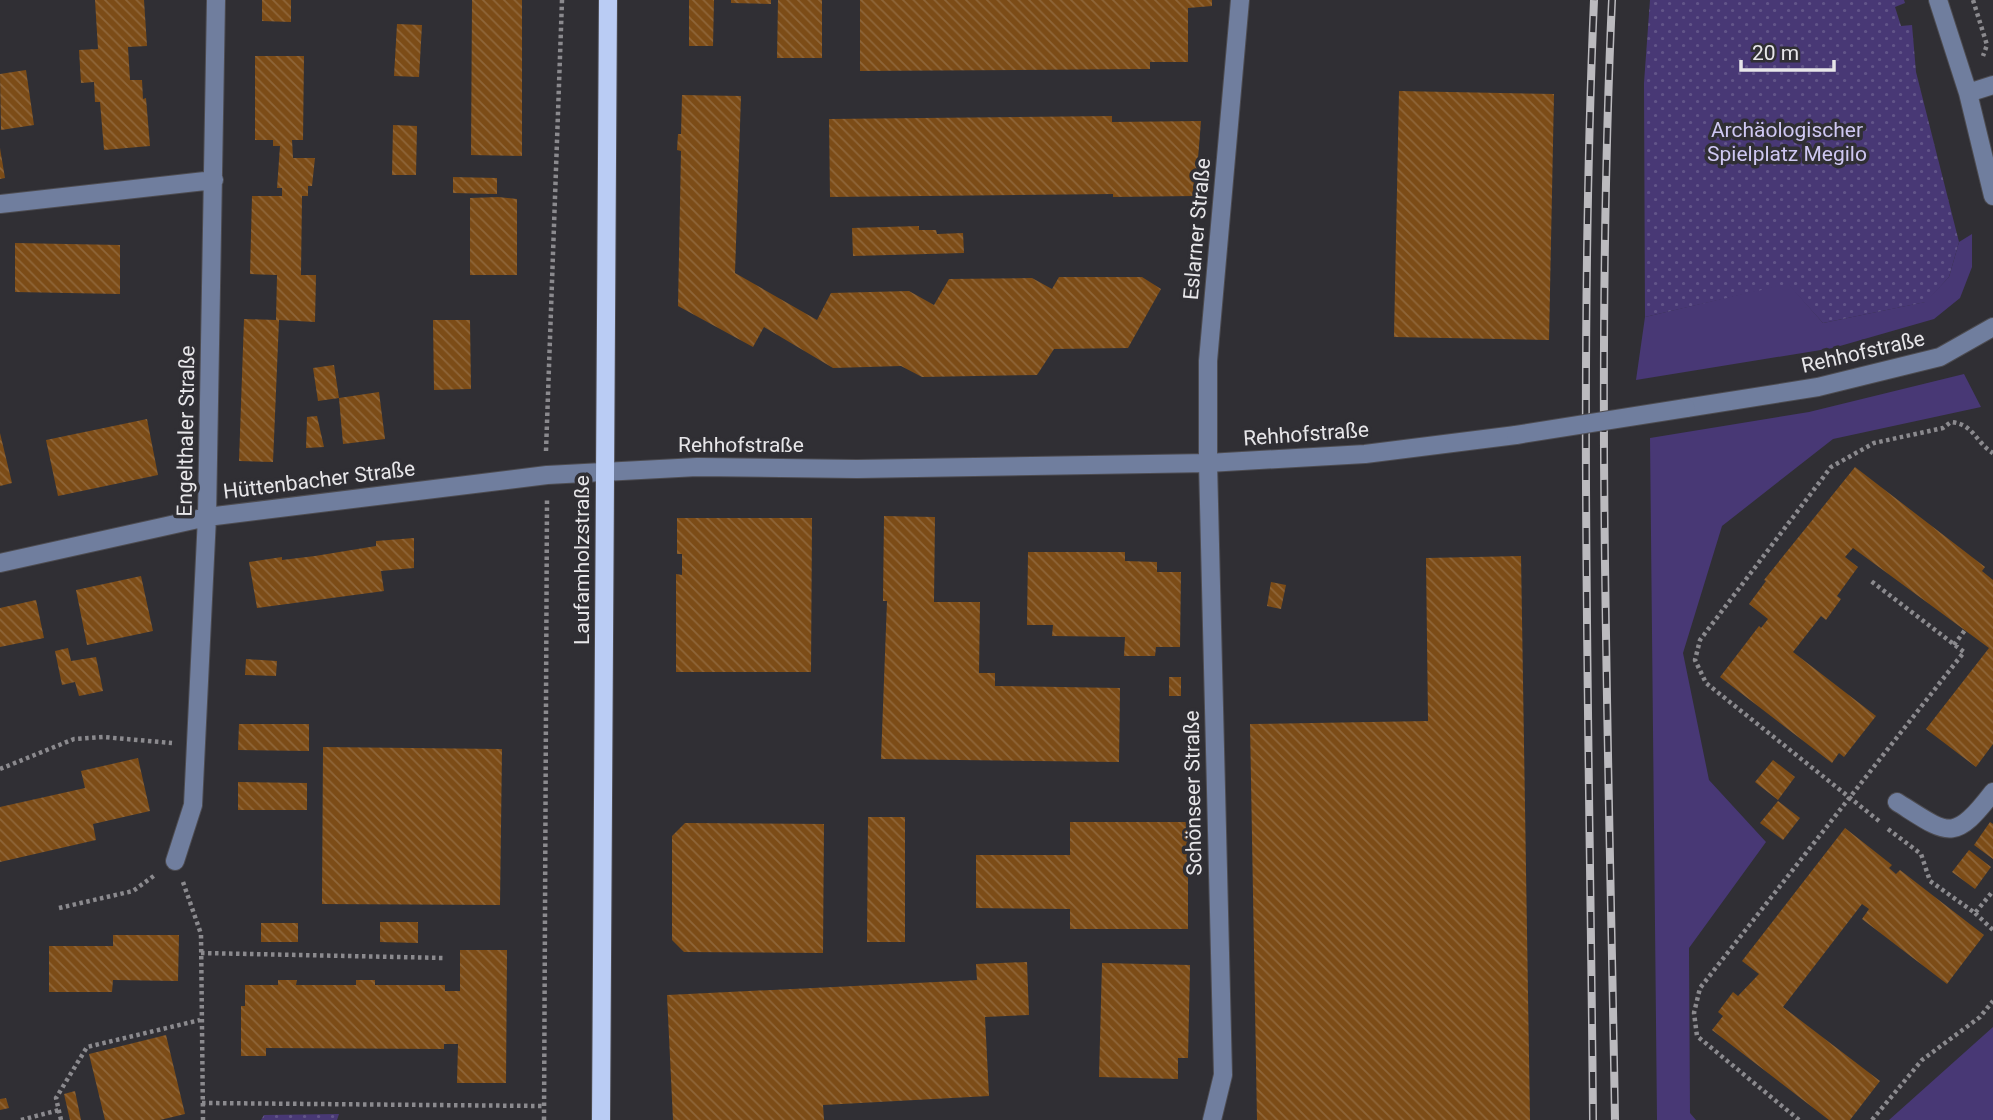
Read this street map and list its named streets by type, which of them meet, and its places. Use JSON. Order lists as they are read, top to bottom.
{
  "streets": {
    "main road": ["Laufamholzstraße"],
    "street": [
      "Eslarner Straße",
      "Rehhofstraße",
      "Engelthaler Straße",
      "Hüttenbacher Straße",
      "Schönseer Straße"
    ]
  },
  "crossings": [
    ["Eslarner Straße", "Rehhofstraße"],
    ["Eslarner Straße", "Schönseer Straße"],
    ["Rehhofstraße", "Hüttenbacher Straße"],
    ["Rehhofstraße", "Laufamholzstraße"],
    ["Rehhofstraße", "Schönseer Straße"],
    ["Engelthaler Straße", "Hüttenbacher Straße"],
    ["Hüttenbacher Straße", "Laufamholzstraße"]
  ],
  "parks": ["Archäologischer Spielplatz Megilo"],
  "scale_bar": "20 m"
}
